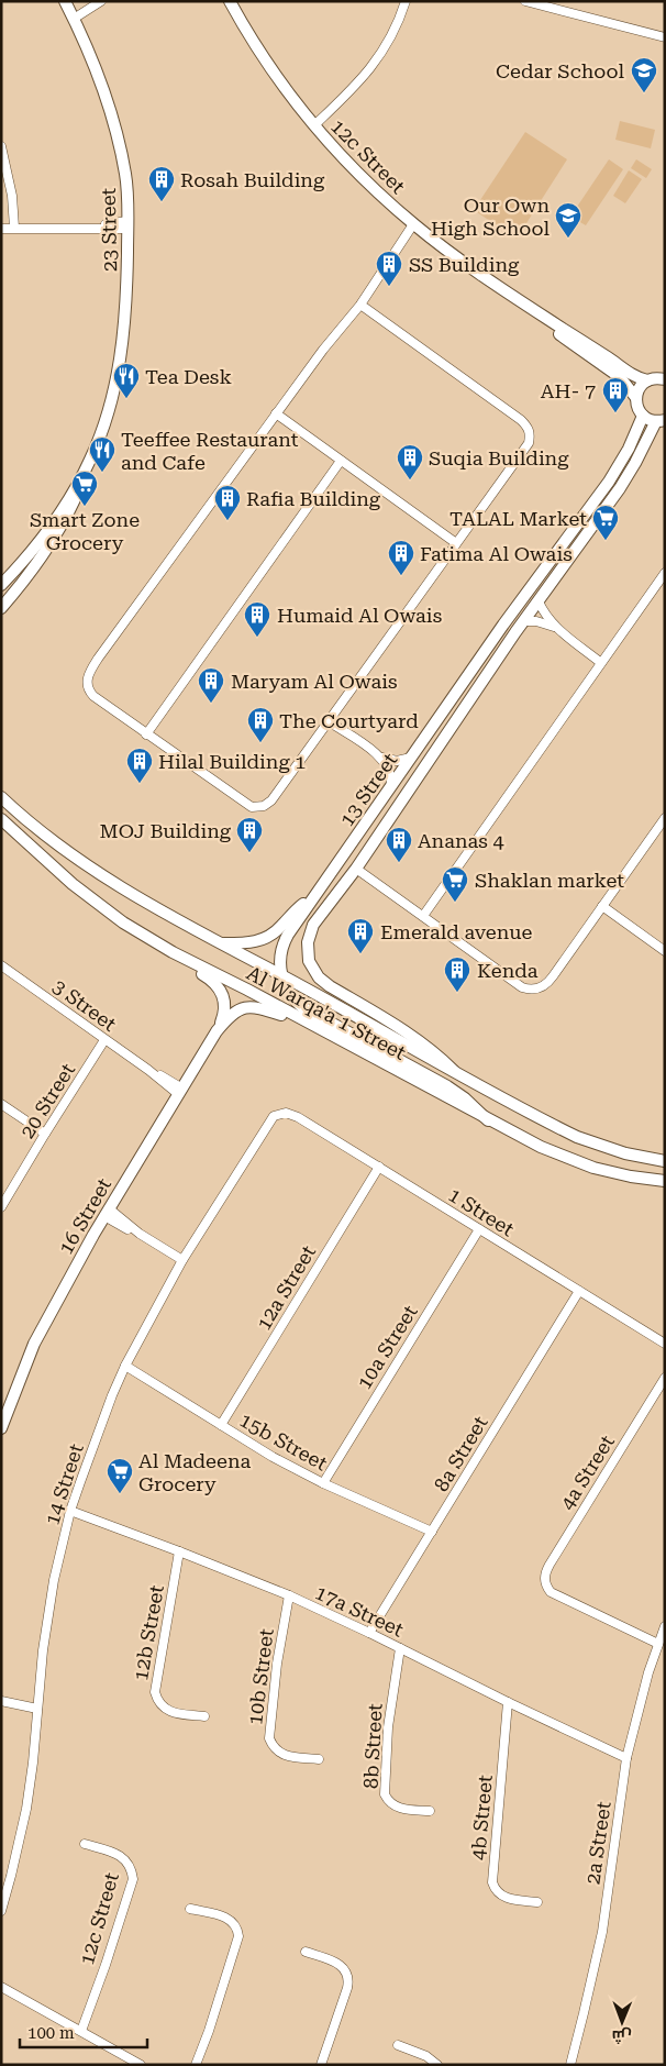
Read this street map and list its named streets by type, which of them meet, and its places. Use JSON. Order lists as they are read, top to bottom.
{
  "streets": {
    "street": [
      "12c Street",
      "23 Street",
      "13 Street",
      "3 Street",
      "Al Warqa'a 1 Street",
      "20 Street",
      "1 Street",
      "16 Street",
      "12a Street",
      "10a Street",
      "15b Street",
      "8a Street",
      "4a Street",
      "14 Street",
      "17a Street",
      "12b Street",
      "10b Street",
      "8b Street",
      "4b Street",
      "2a Street"
    ]
  },
  "crossings": [
    ["12c Street", "13 Street"],
    ["13 Street", "Al Warqa'a 1 Street"],
    ["3 Street", "20 Street"],
    ["3 Street", "16 Street"],
    ["Al Warqa'a 1 Street", "16 Street"],
    ["1 Street", "12a Street"],
    ["1 Street", "10a Street"],
    ["1 Street", "8a Street"],
    ["1 Street", "14 Street"],
    ["12a Street", "15b Street"],
    ["10a Street", "15b Street"],
    ["15b Street", "8a Street"],
    ["15b Street", "14 Street"],
    ["8a Street", "17a Street"],
    ["4a Street", "2a Street"],
    ["14 Street", "17a Street"],
    ["17a Street", "12b Street"],
    ["17a Street", "10b Street"],
    ["17a Street", "8b Street"],
    ["17a Street", "4b Street"],
    ["17a Street", "2a Street"]
  ],
  "places": {
    "school or university": ["Cedar School", "Our Own High School"],
    "building": [
      "Rosah Building",
      "SS Building",
      "AH- 7",
      "Suqia Building",
      "Rafia Building",
      "Fatima Al Owais",
      "Humaid Al Owais",
      "Maryam Al Owais",
      "The Courtyard",
      "Hilal Building 1",
      "MOJ Building",
      "Ananas 4",
      "Emerald avenue",
      "Kenda"
    ],
    "restaurant": ["Tea Desk", "Teeffee Restaurant and Cafe"],
    "supermarket": [
      "Smart Zone Grocery",
      "TALAL Market",
      "Shaklan market",
      "Al Madeena Grocery"
    ]
  },
  "scale_bar": "100 m",
  "north": "bottom"
}
